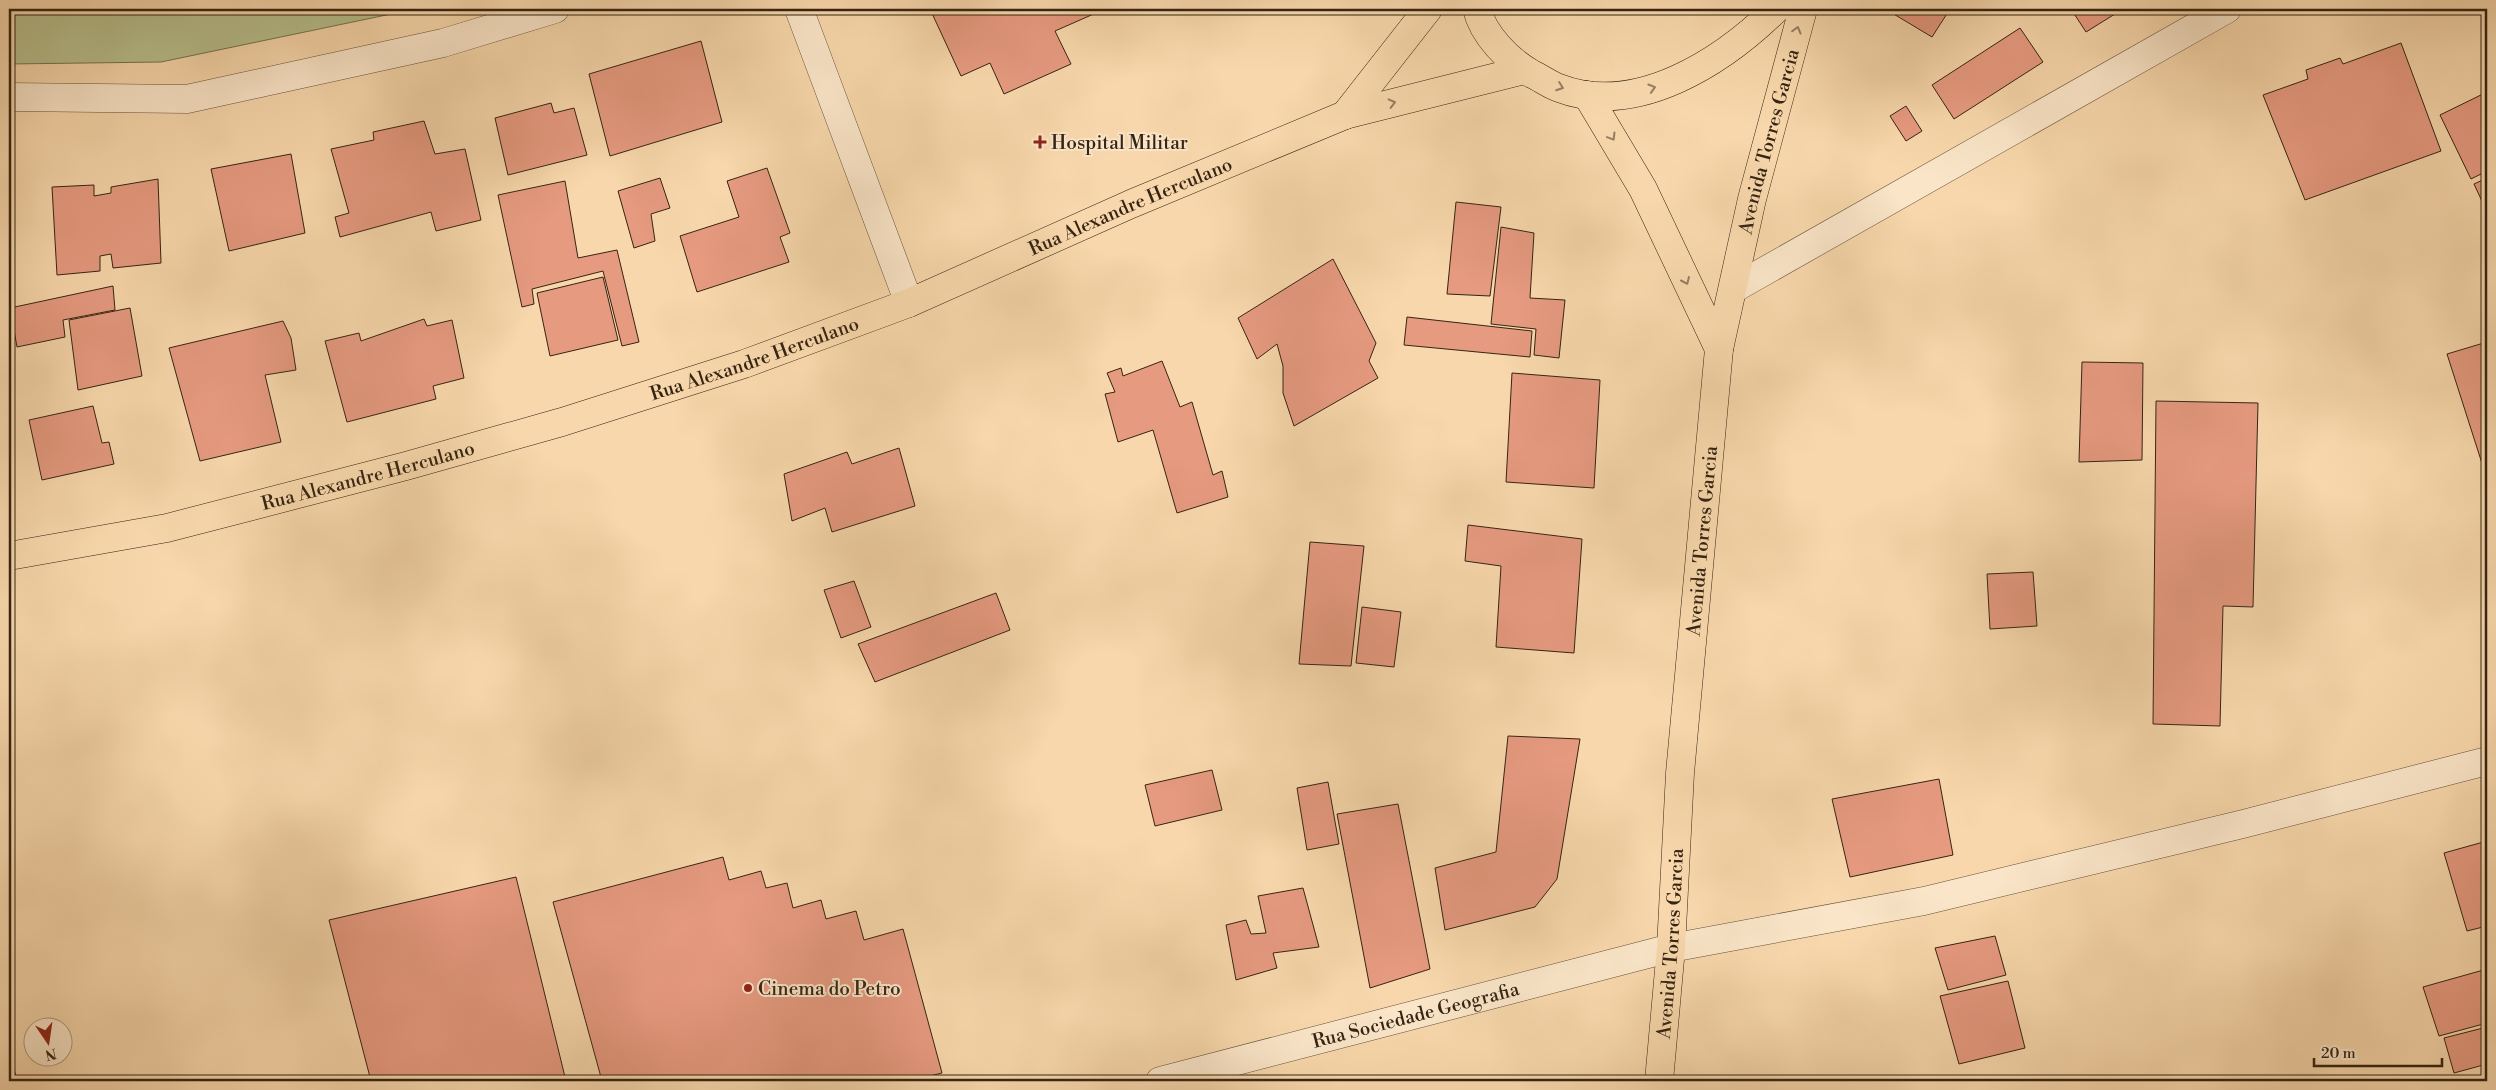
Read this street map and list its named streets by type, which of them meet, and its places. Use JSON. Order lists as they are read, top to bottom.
{
  "streets": {
    "main road": ["Avenida Torres Garcia", "Rua Alexandre Herculano"],
    "street": ["Rua Sociedade Geografia"]
  },
  "crossings": [
    ["Avenida Torres Garcia", "Rua Sociedade Geografia"]
  ],
  "places": {
    "health": ["Hospital Militar"],
    "other": ["Cinema do Petro"]
  },
  "scale_bar": "20 m",
  "north": "bottom"
}
